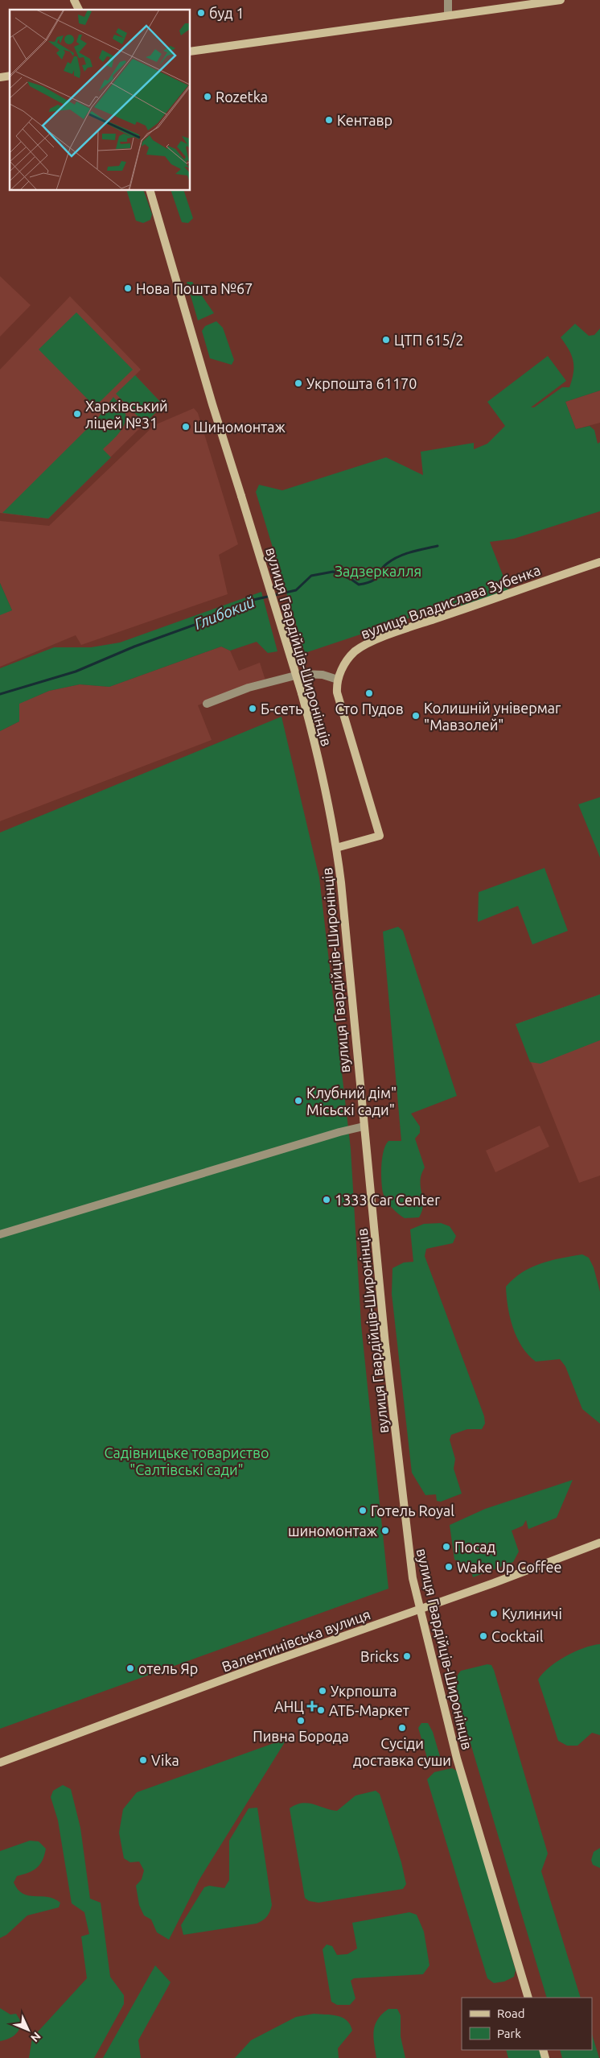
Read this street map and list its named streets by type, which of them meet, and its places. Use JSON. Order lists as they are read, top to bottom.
{
  "streets": {
    "main road": ["вулиця Владислава Зубенка", "вулиця Гвардійців-Широнінців", "Валентинівська вулиця"]
  },
  "crossings": [
    ["вулиця Владислава Зубенка", "вулиця Гвардійців-Широнінців"],
    ["вулиця Гвардійців-Широнінців", "Валентинівська вулиця"]
  ],
  "water": ["Глибокий"],
  "parks": ["Задзеркалля", "Садівницьке товариство \"Салтівські сади\""],
  "places": {
    "other": [
      "буд 1",
      "Rozetka",
      "Кентавр",
      "Нова Пошта №67",
      "ЦТП 615/2",
      "Укрпошта 61170",
      "Харківський ліцей №31",
      "Шиномонтаж",
      "Сто Пудов",
      "Б-сеть",
      "Колишній універмаг \"Мавзолей\"",
      "Клубний дім\" Місьскі сади\"",
      "1333 Car Center",
      "Готель Royal",
      "шиномонтаж",
      "Посад",
      "Wake Up Coffee",
      "Кулиничі",
      "Cocktail",
      "Bricks",
      "отель Яр",
      "Укрпошта",
      "АТБ-Маркет",
      "Пивна Борода",
      "Сусіди доставка суши",
      "Vika"
    ],
    "health": ["АНЦ"]
  },
  "legend": ["Road", "Park"],
  "north": "bottom right"
}
